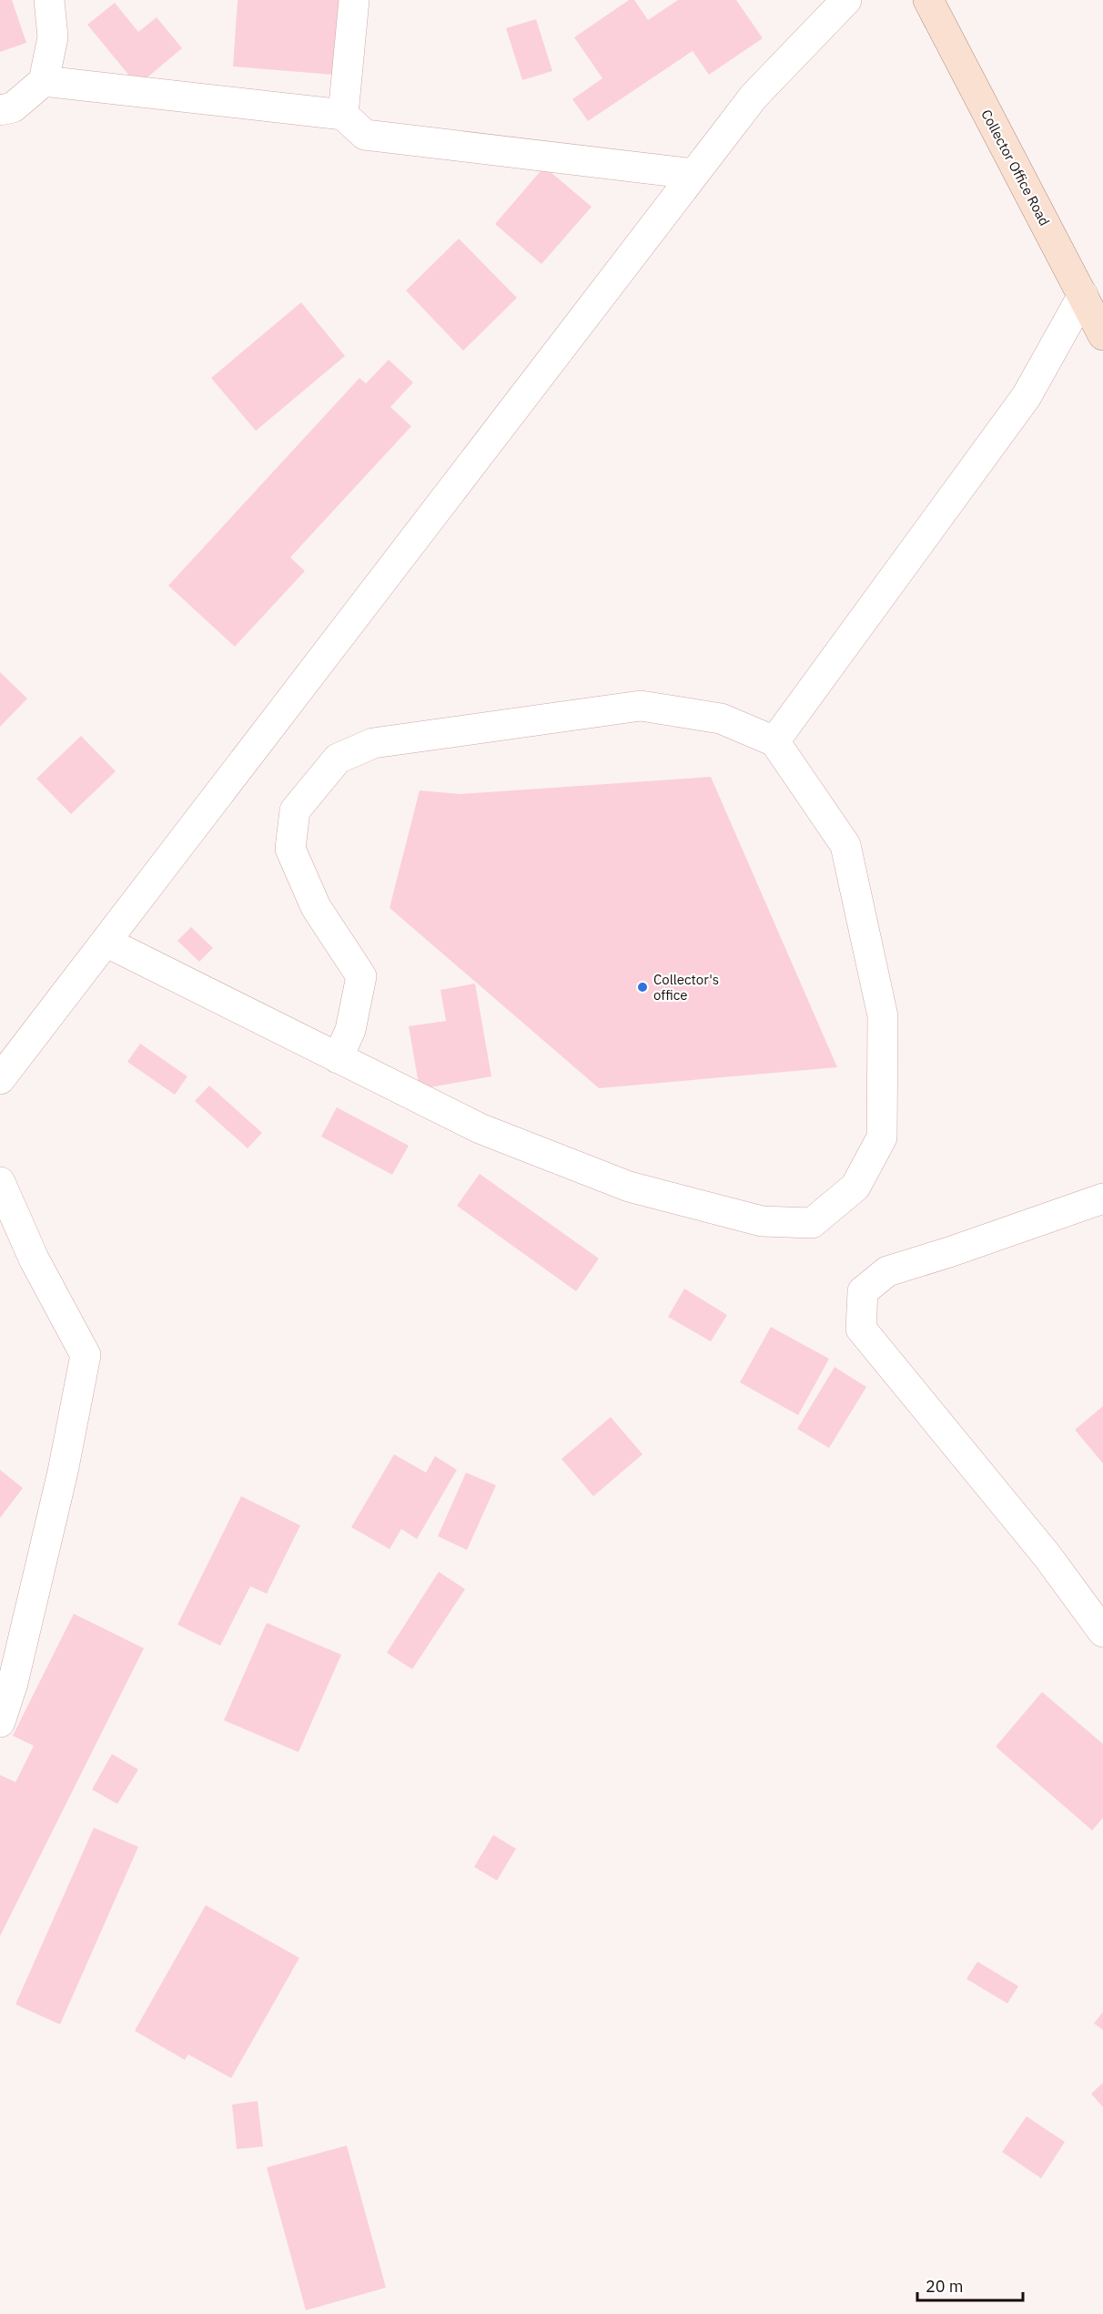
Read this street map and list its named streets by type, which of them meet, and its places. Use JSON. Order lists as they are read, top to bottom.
{
  "streets": {
    "main road": ["Collector Office Road"]
  },
  "places": ["Collector's office"],
  "scale_bar": "20 m"
}
